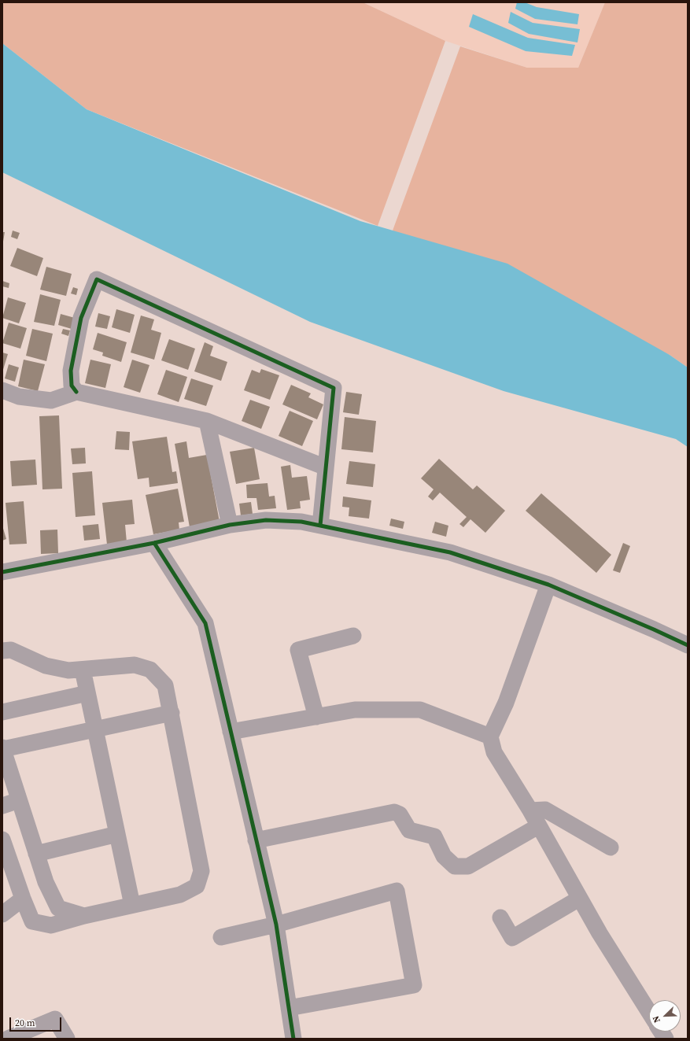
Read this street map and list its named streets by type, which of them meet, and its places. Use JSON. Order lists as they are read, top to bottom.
{
  "scale_bar": "20 m",
  "north": "bottom left"
}
